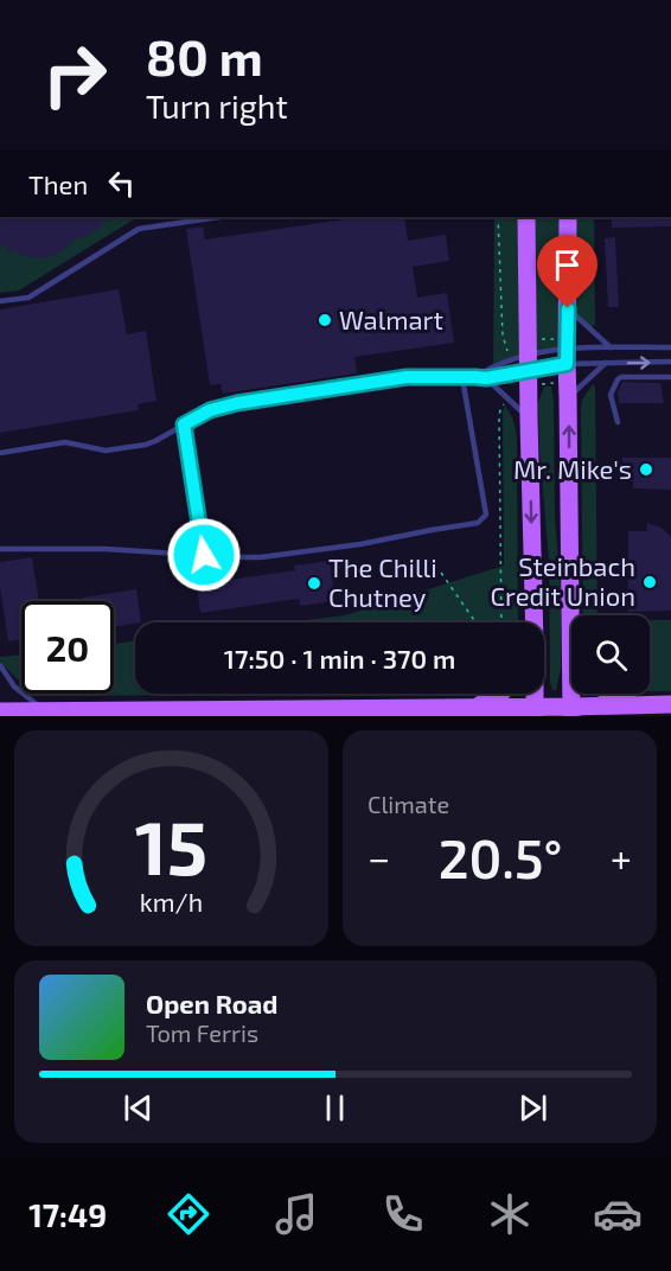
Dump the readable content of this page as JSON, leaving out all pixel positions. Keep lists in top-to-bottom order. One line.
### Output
{"places":["Walmart","Mr. Mike's","Steinbach Credit Union","The Chilli Chutney"],"page":{"turn":["80 m","Turn right"],"then":"Then","limit":"20","trip":"17:50 · 1 min · 370 m","tile":"Climate","heat":["−","20.5°","+"],"song":["Open Road","Tom Ferris"],"tabs":"17:49","gauge":["15","km/h"]}}
